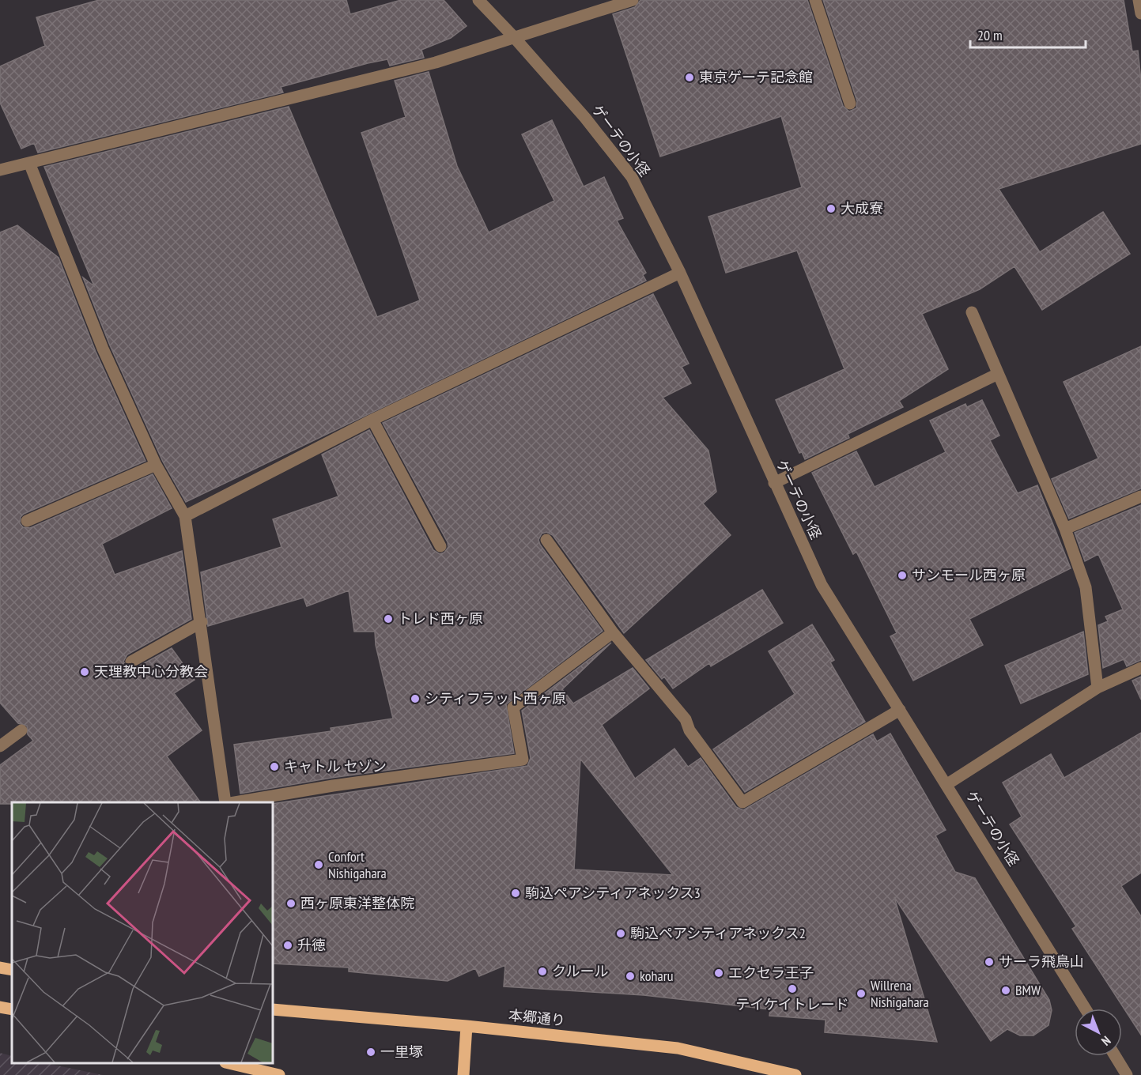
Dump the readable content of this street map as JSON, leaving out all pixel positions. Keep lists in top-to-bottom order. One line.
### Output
{"streets":{"main road":["本郷通り"],"street":["ゲーテの小径"]},"places":["東京ゲーテ記念館","大成寮","サンモール西ヶ原","トレド西ヶ原","天理教中心分教会","シティフラット西ヶ原","キャトル セゾン","Confort Nishigahara","駒込ペアシティアネックス3","西ヶ原東洋整体院","駒込ペアシティアネックス2","升徳","サーラ飛鳥山","クルール","エクセラ王子","koharu","テイケイトレード","BMW","Willrena Nishigahara","一里塚"],"scale_bar":"20 m","north":"bottom right"}
